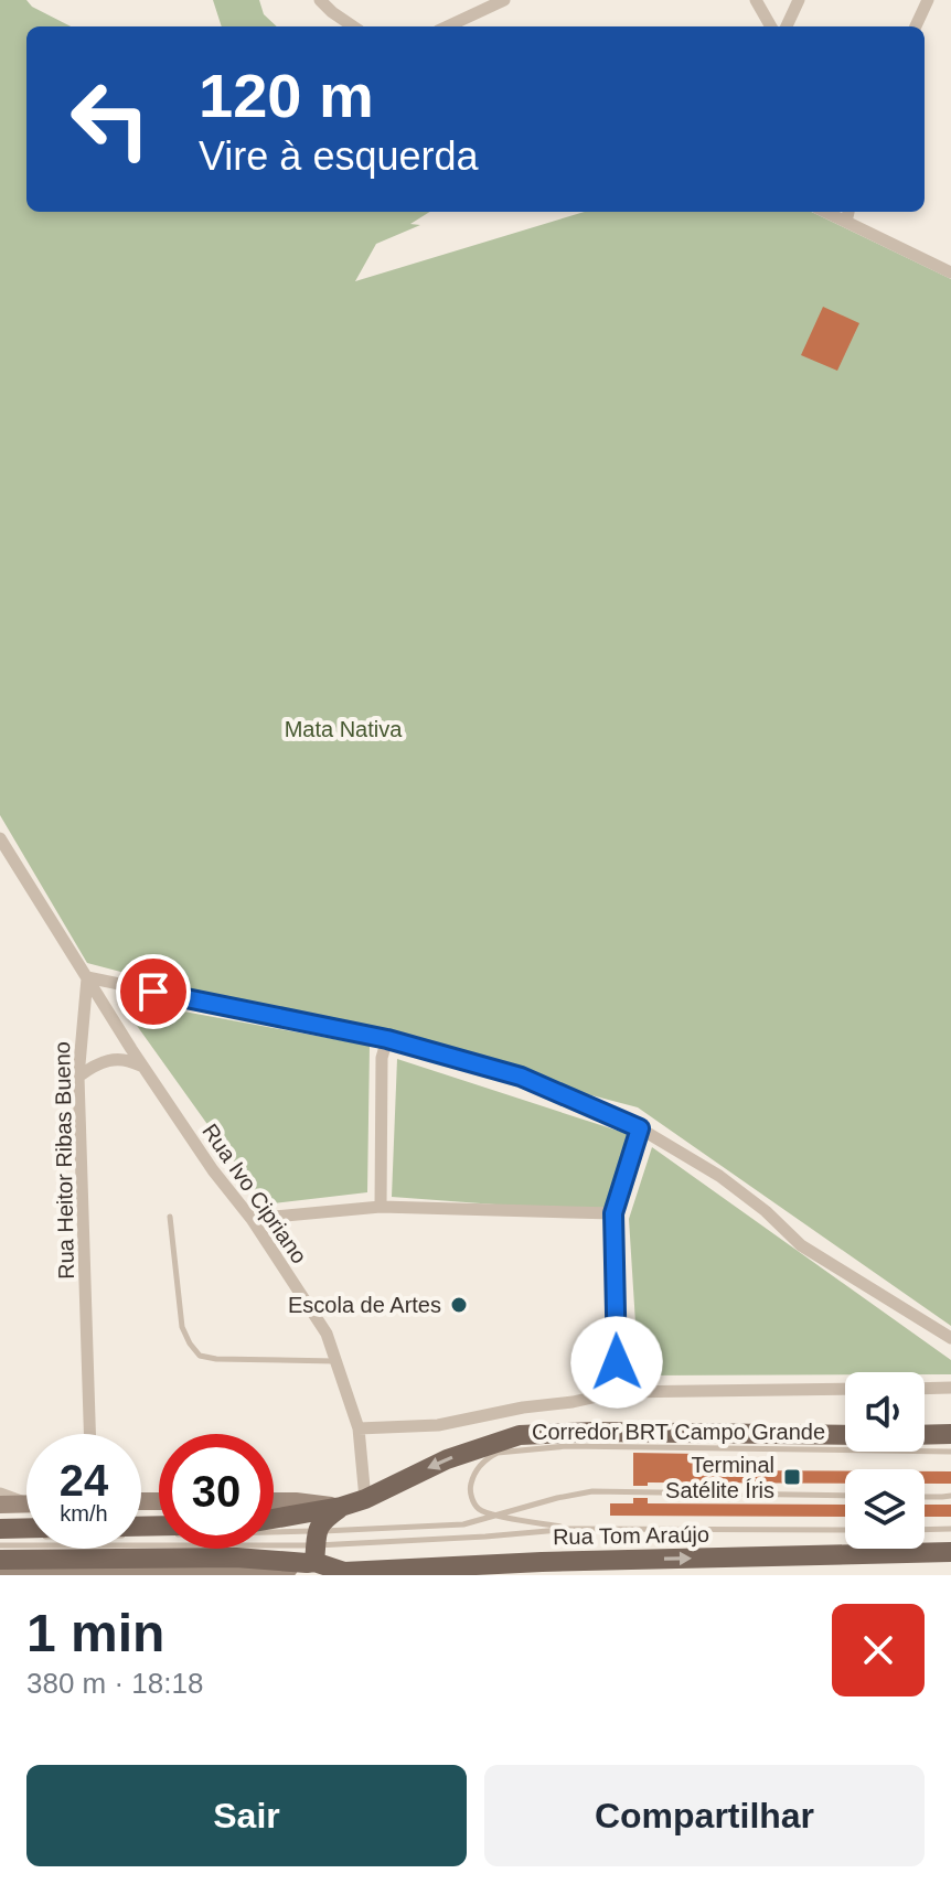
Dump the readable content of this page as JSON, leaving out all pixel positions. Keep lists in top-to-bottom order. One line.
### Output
{"streets":{"main road":["Rua Tom Araújo"],"street":["Rua Heitor Ribas Bueno","Rua Ivo Cipriano"],"lane":["Corredor BRT Campo Grande"]},"crossings":[["Rua Heitor Ribas Bueno","Rua Ivo Cipriano"]],"parks":["Mata Nativa"],"places":{"other":["Escola de Artes"],"transit":["Terminal Satélite Íris"]},"page":{"turn":["120 m","Vire à esquerda"],"speed":"24 km/h","limit":"30","heading":["1 min","380 m · 18:18"],"buttons":["Sair","Compartilhar"]}}
